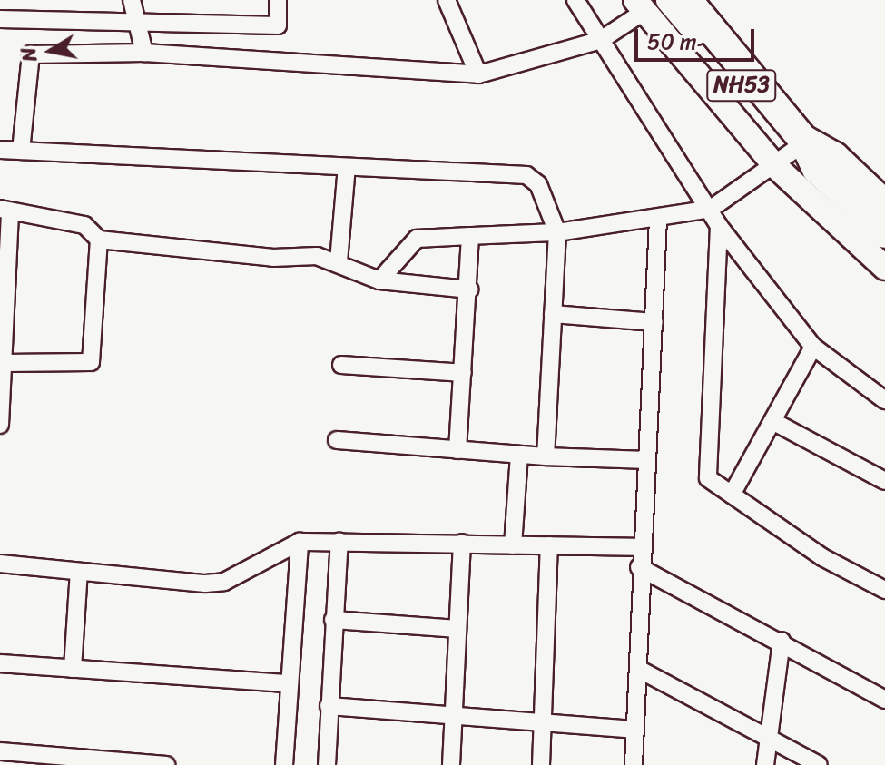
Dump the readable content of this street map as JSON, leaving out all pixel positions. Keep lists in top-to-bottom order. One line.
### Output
{"streets":{"highway":["NH53"]},"scale_bar":"50 m","north":"left"}
